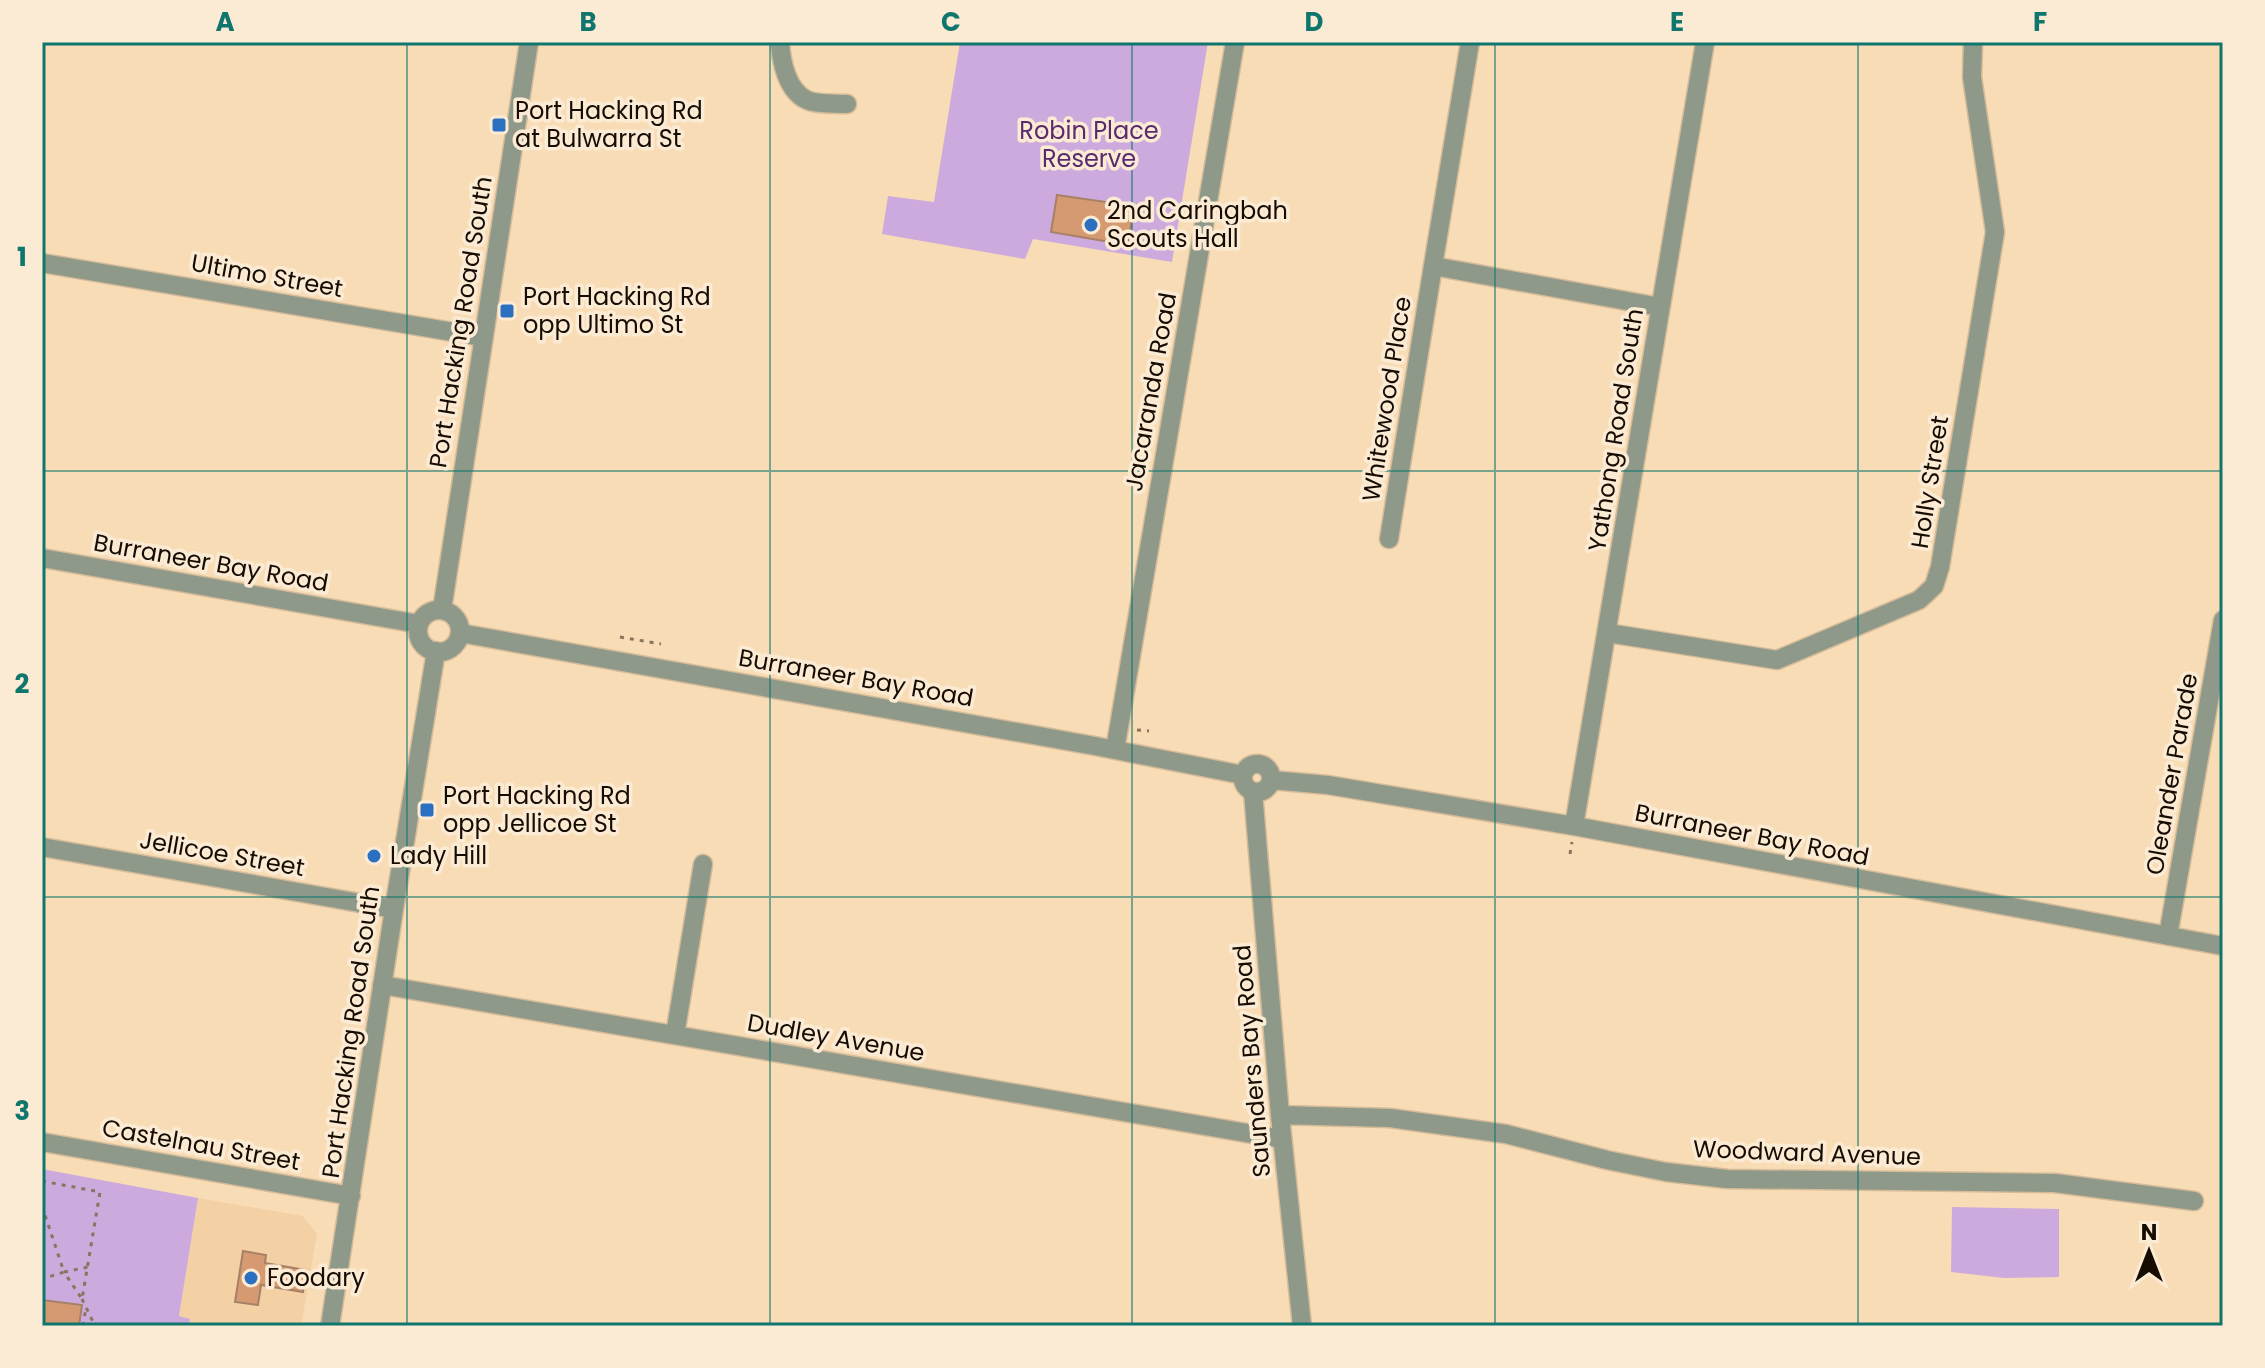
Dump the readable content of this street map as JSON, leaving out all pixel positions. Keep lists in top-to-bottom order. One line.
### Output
{"streets":{"street":["Ultimo Street","Port Hacking Road South","Jacaranda Road","Whitewood Place","Yathong Road South","Holly Street","Burraneer Bay Road","Oleander Parade","Jellicoe Street","Dudley Avenue","Saunders Bay Road","Castelnau Street","Woodward Avenue"]},"crossings":[["Ultimo Street","Port Hacking Road South"],["Port Hacking Road South","Burraneer Bay Road"],["Port Hacking Road South","Jellicoe Street"],["Port Hacking Road South","Dudley Avenue"],["Port Hacking Road South","Castelnau Street"],["Jacaranda Road","Burraneer Bay Road"],["Yathong Road South","Holly Street"],["Yathong Road South","Burraneer Bay Road"],["Burraneer Bay Road","Oleander Parade"],["Burraneer Bay Road","Saunders Bay Road"],["Dudley Avenue","Saunders Bay Road"],["Saunders Bay Road","Woodward Avenue"]],"parks":["Robin Place Reserve"],"places":{"transit":["Port Hacking Rd at Bulwarra St","Port Hacking Rd opp Ultimo St","Port Hacking Rd opp Jellicoe St"],"other":["2nd Caringbah Scouts Hall","Lady Hill","Foodary"]},"north":"top","grid":{"columns":["A","B","C","D","E","F"],"rows":["1","2","3"]}}
